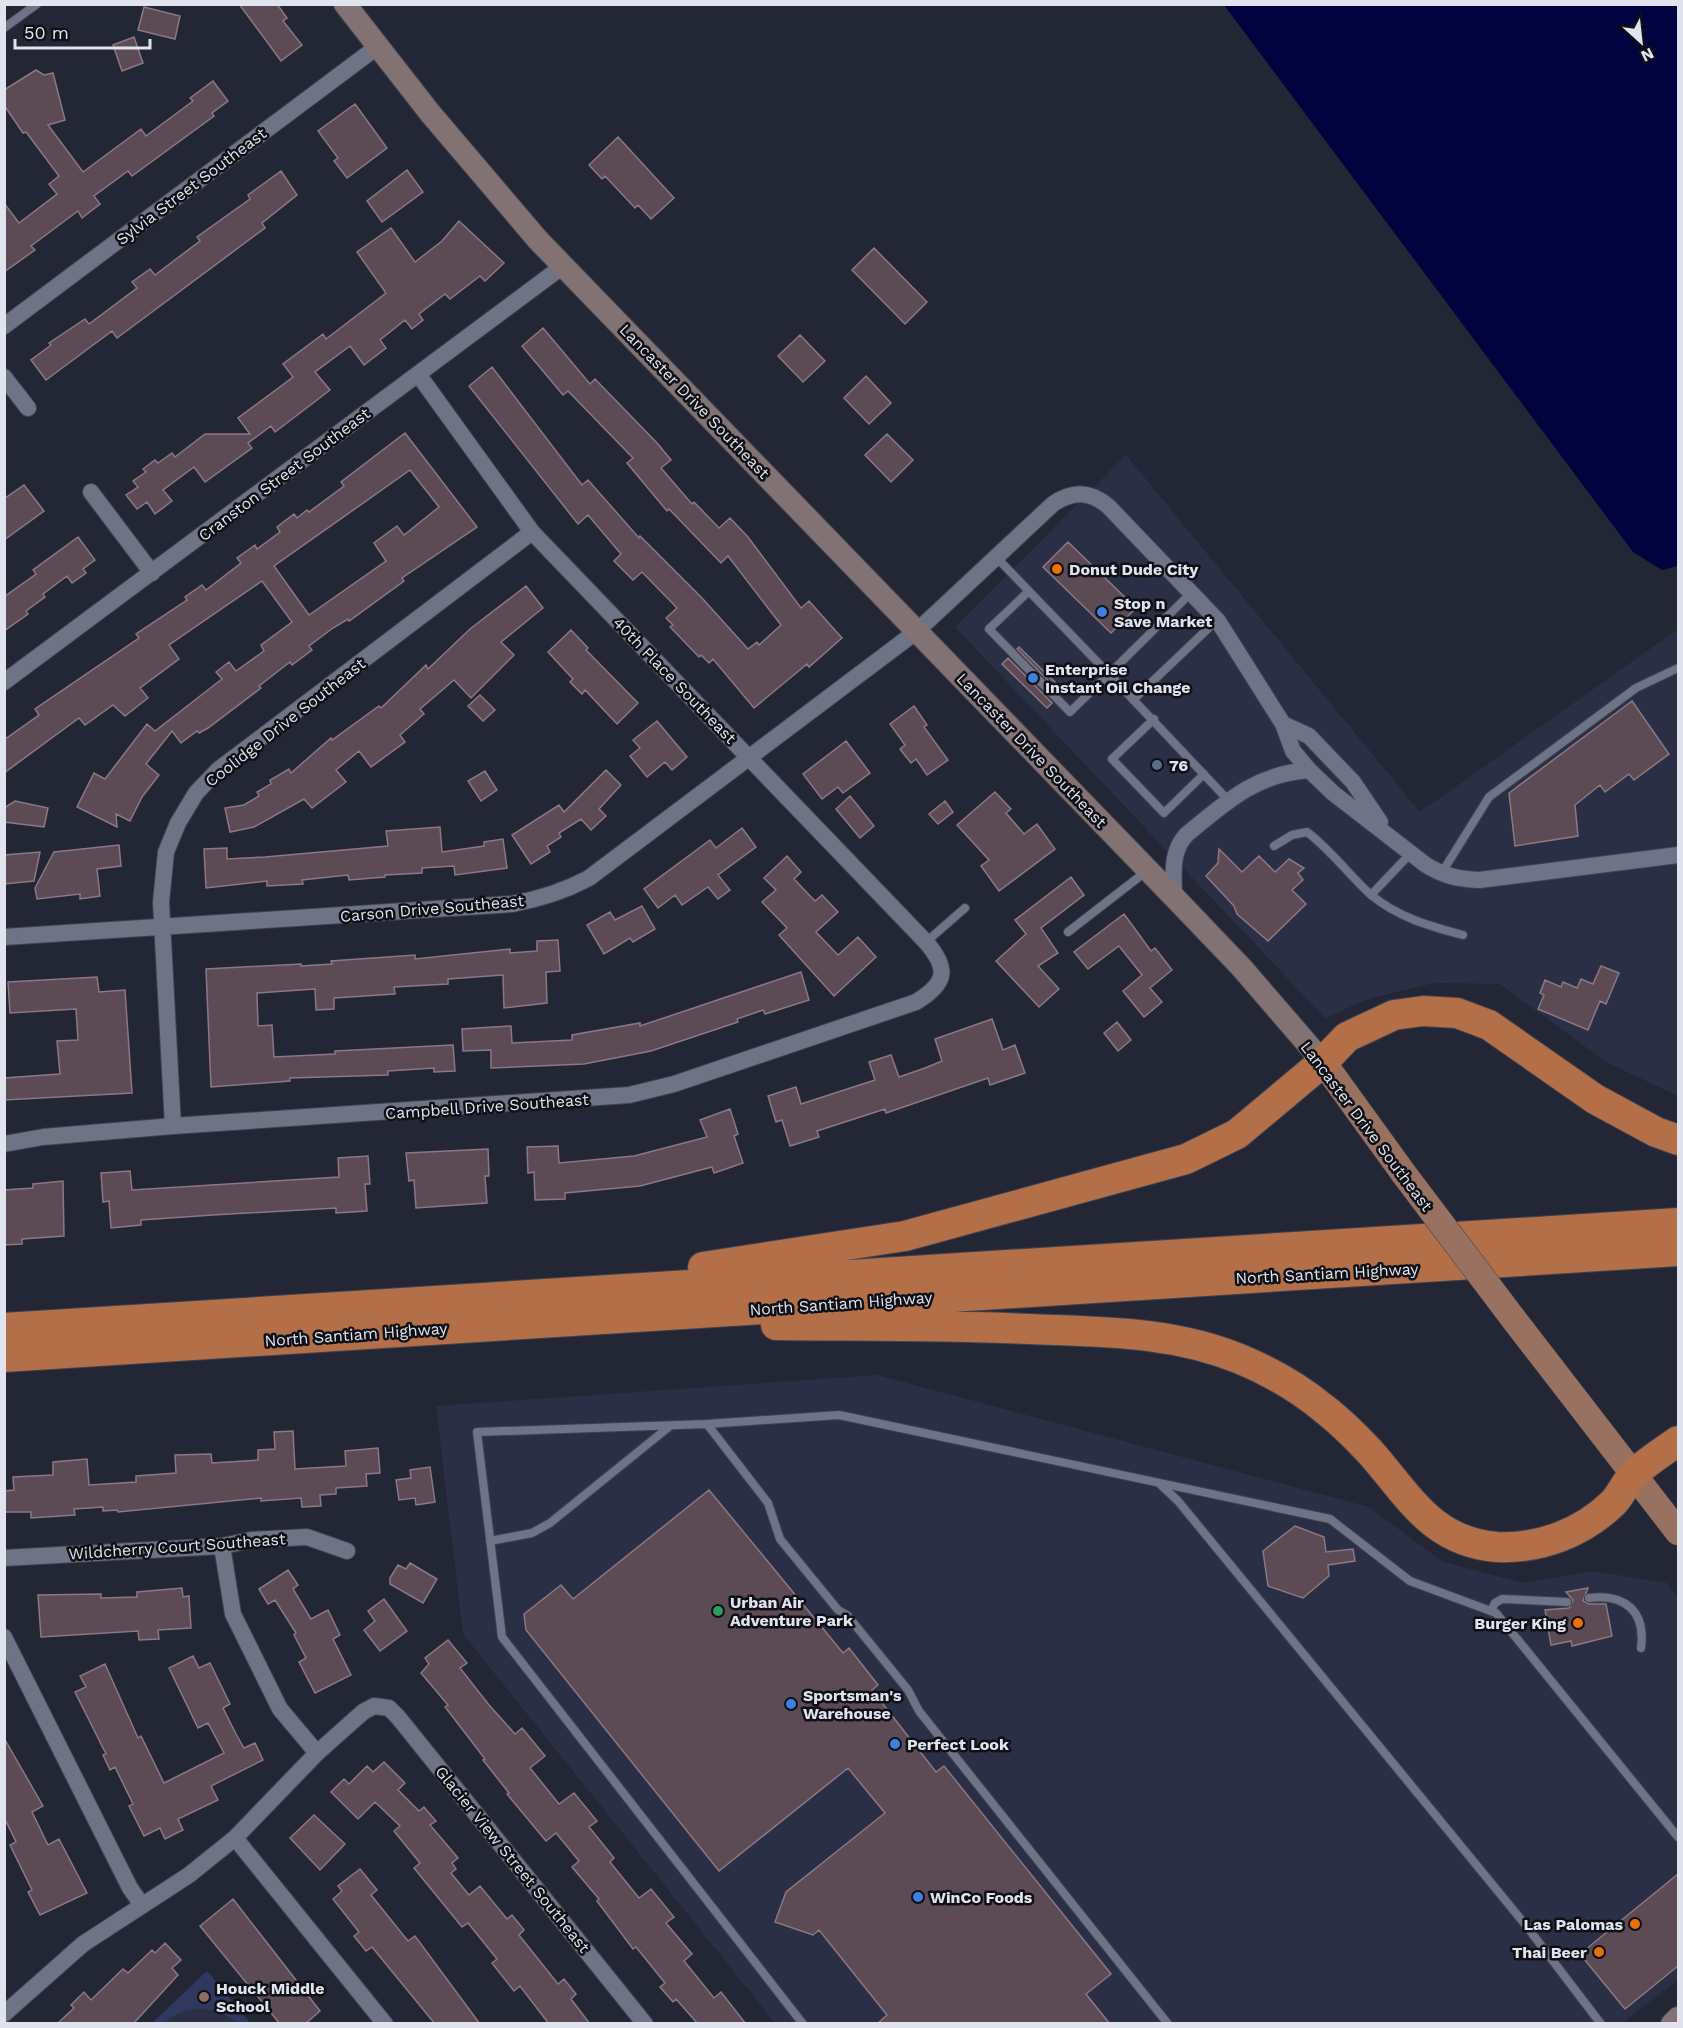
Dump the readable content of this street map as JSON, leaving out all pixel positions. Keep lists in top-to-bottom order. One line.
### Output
{"streets":{"highway":["North Santiam Highway"],"main road":["Lancaster Drive Southeast"],"street":["Sylvia Street Southeast","Cranston Street Southeast","40th Place Southeast","Coolidge Drive Southeast","Carson Drive Southeast","Campbell Drive Southeast","Wildcherry Court Southeast","Glacier View Street Southeast"]},"crossings":[["Sylvia Street Southeast","Lancaster Drive Southeast"],["Lancaster Drive Southeast","Cranston Street Southeast"],["Lancaster Drive Southeast","Carson Drive Southeast"],["Cranston Street Southeast","40th Place Southeast"],["40th Place Southeast","Coolidge Drive Southeast"],["40th Place Southeast","Carson Drive Southeast"],["40th Place Southeast","Campbell Drive Southeast"],["Coolidge Drive Southeast","Carson Drive Southeast"],["Coolidge Drive Southeast","Campbell Drive Southeast"]],"places":["Donut Dude City","Stop n Save Market","Enterprise Instant Oil Change","76","Urban Air Adventure Park","Burger King","Sportsman's Warehouse","Perfect Look","WinCo Foods","Las Palomas","Thai Beer","Houck Middle School"],"scale_bar":"50 m","north":"bottom right"}
